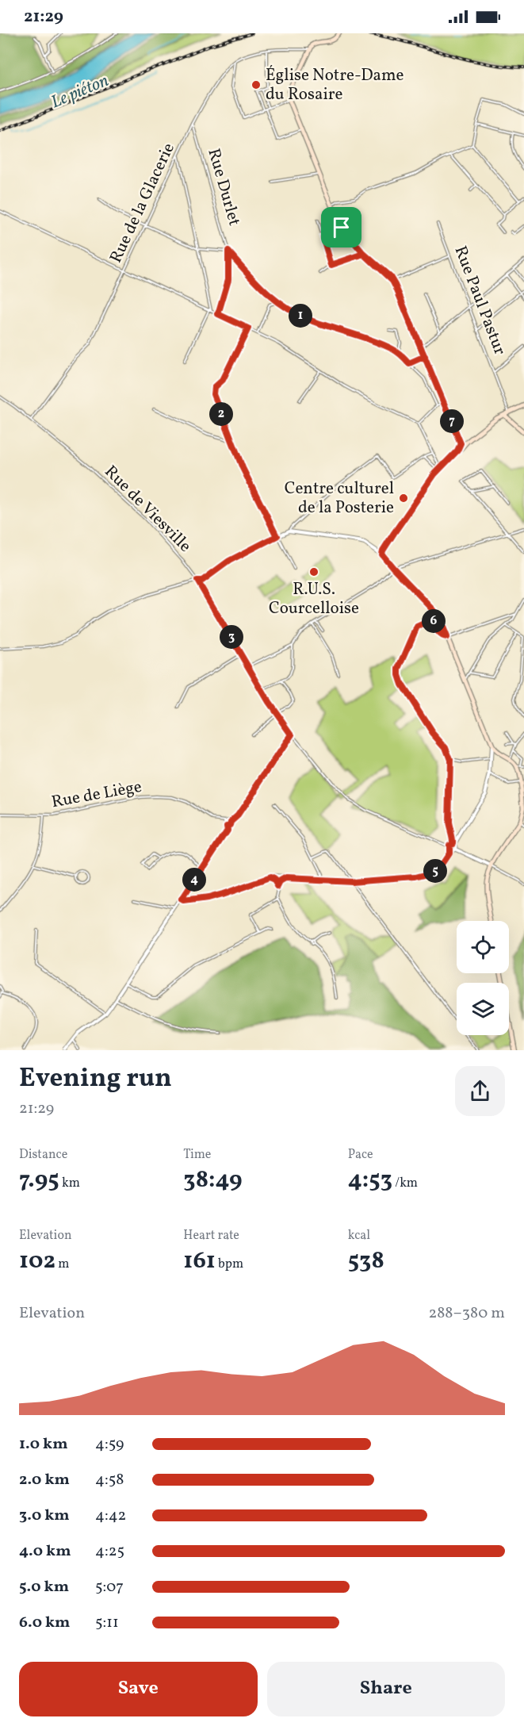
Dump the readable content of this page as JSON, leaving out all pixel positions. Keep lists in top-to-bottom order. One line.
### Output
{"streets":{"street":["Rue Durlet","Rue de la Glacerie","Rue Paul Pastur","Rue de Viesville","Rue de Liège"]},"crossings":[["Rue Durlet","Rue de la Glacerie"],["Rue de la Glacerie","Rue de Viesville"]],"water":["Le piéton"],"places":["Église Notre-Dame du Rosaire","Centre culturel de la Posterie","R.U.S. Courcelloise"],"page":{"status":"21:29","pins":["1","2","7","6","3","5","4"],"heading":["Evening run","21:29"],"stats":[["Distance","7.95 km"],["Time","38:49"],["Pace","4:53 /km"],["Elevation","102 m"],["Heart rate","161 bpm"],["kcal","538"]],"chart":["Elevation","288–380 m"],"list":[{"name":"1.0 km","note":"4:59"},{"name":"2.0 km","note":"4:58"},{"name":"3.0 km","note":"4:42"},{"name":"4.0 km","note":"4:25"},{"name":"5.0 km","note":"5:07"},{"name":"6.0 km","note":"5:11"}],"buttons":["Save","Share"]}}
